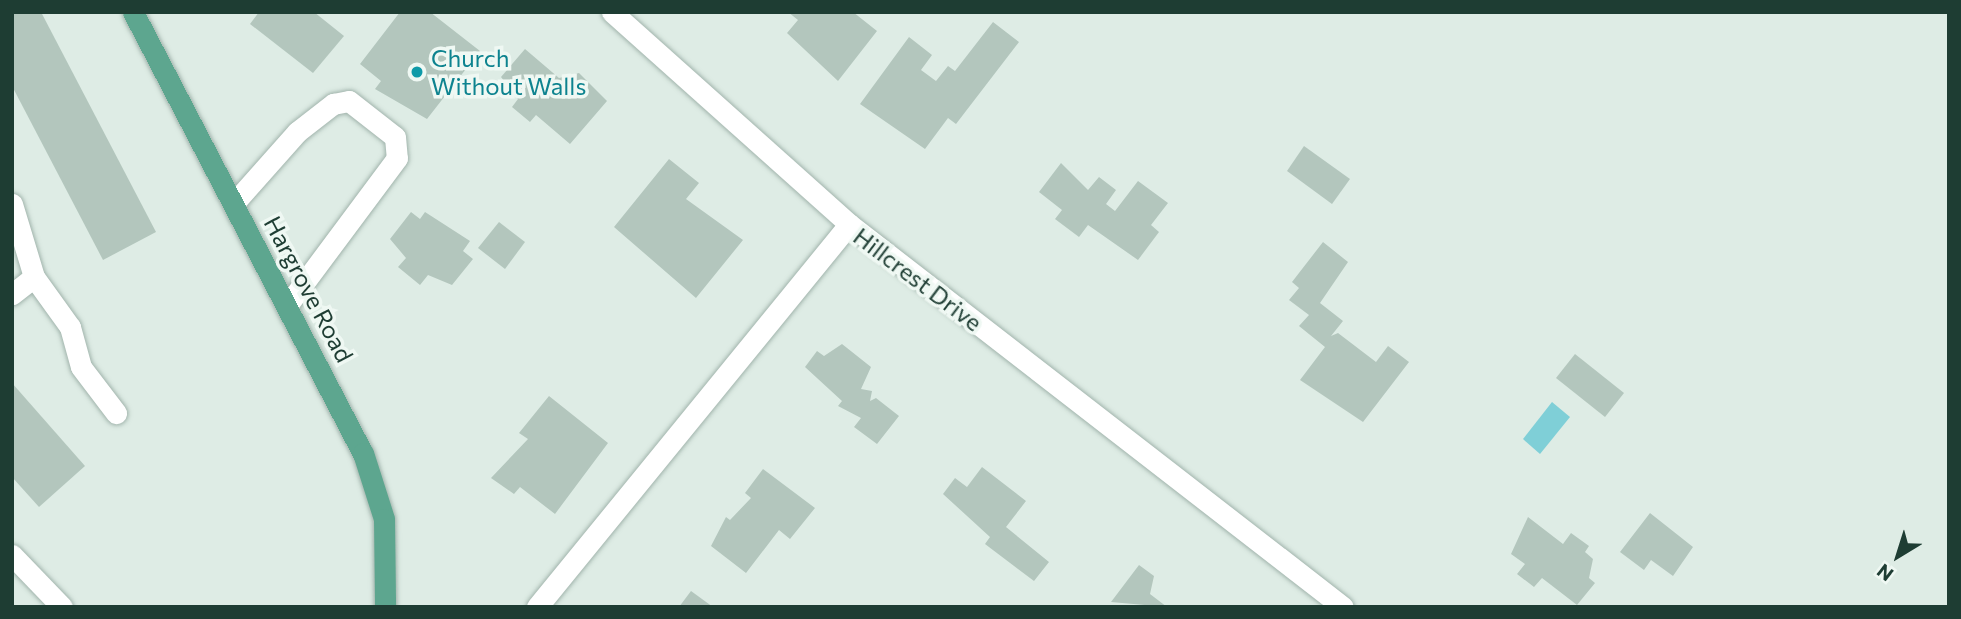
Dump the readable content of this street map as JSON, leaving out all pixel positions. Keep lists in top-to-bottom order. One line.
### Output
{"streets":{"main road":["Hargrove Road"],"street":["Hillcrest Drive"]},"places":["Church Without Walls"],"north":"bottom left"}
